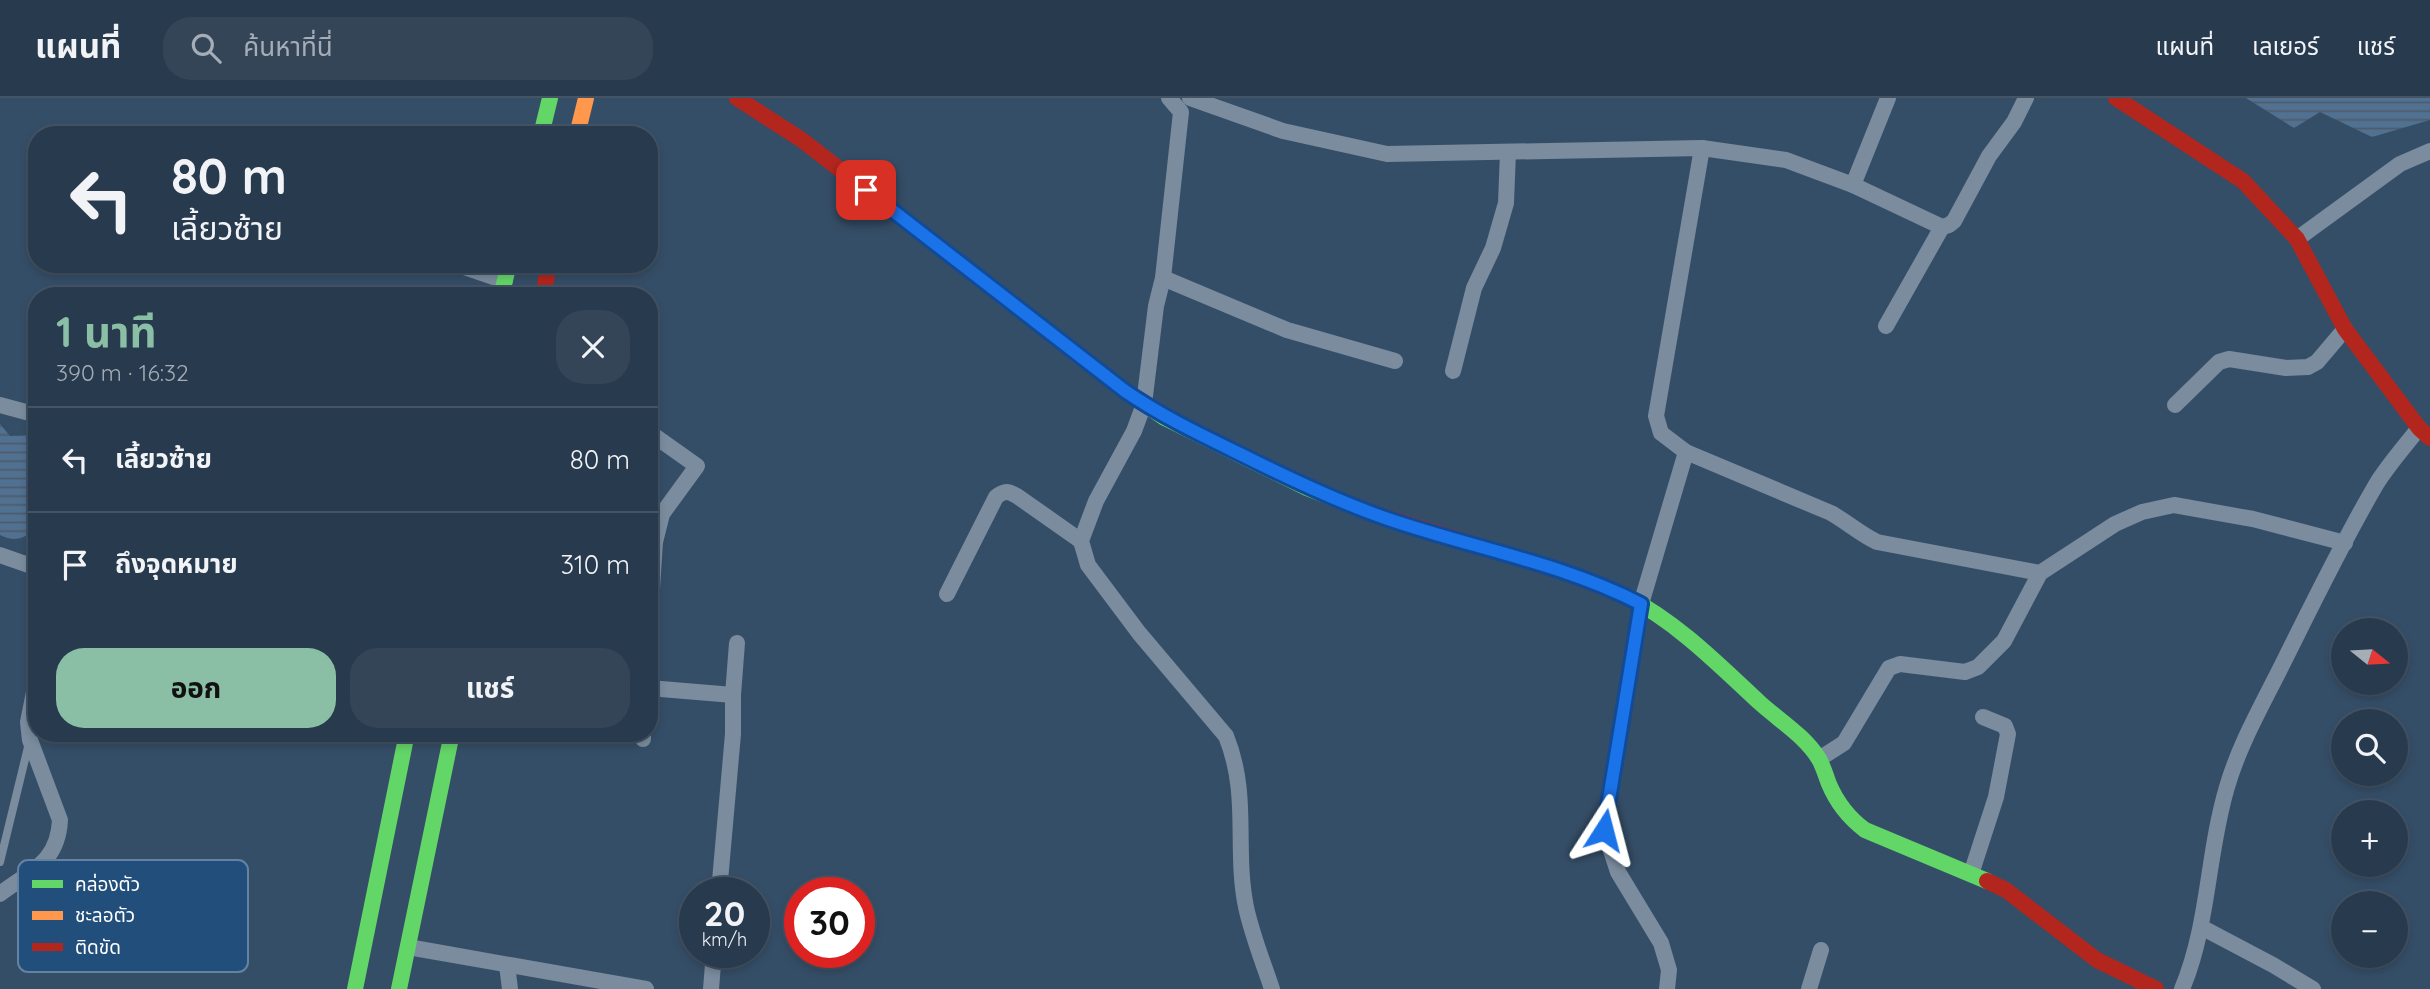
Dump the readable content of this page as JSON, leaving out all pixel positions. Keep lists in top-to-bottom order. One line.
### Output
{"legend":["คล่องตัว","ชะลอตัว","ติดขัด"],"north":"right","page":{"header":"แผนที่","search":"ค้นหาที่นี่","nav":["แผนที่","เลเยอร์","แชร์"],"turn":["80 m","เลี้ยวซ้าย"],"heading":["1 นาที","390 m · 16:32"],"list":[{"name":"เลี้ยวซ้าย","value":"80 m"},{"name":"ถึงจุดหมาย","value":"310 m"}],"map_buttons":["+","−"],"buttons":["ออก","แชร์"],"speed":"20 km/h","limit":"30"}}
